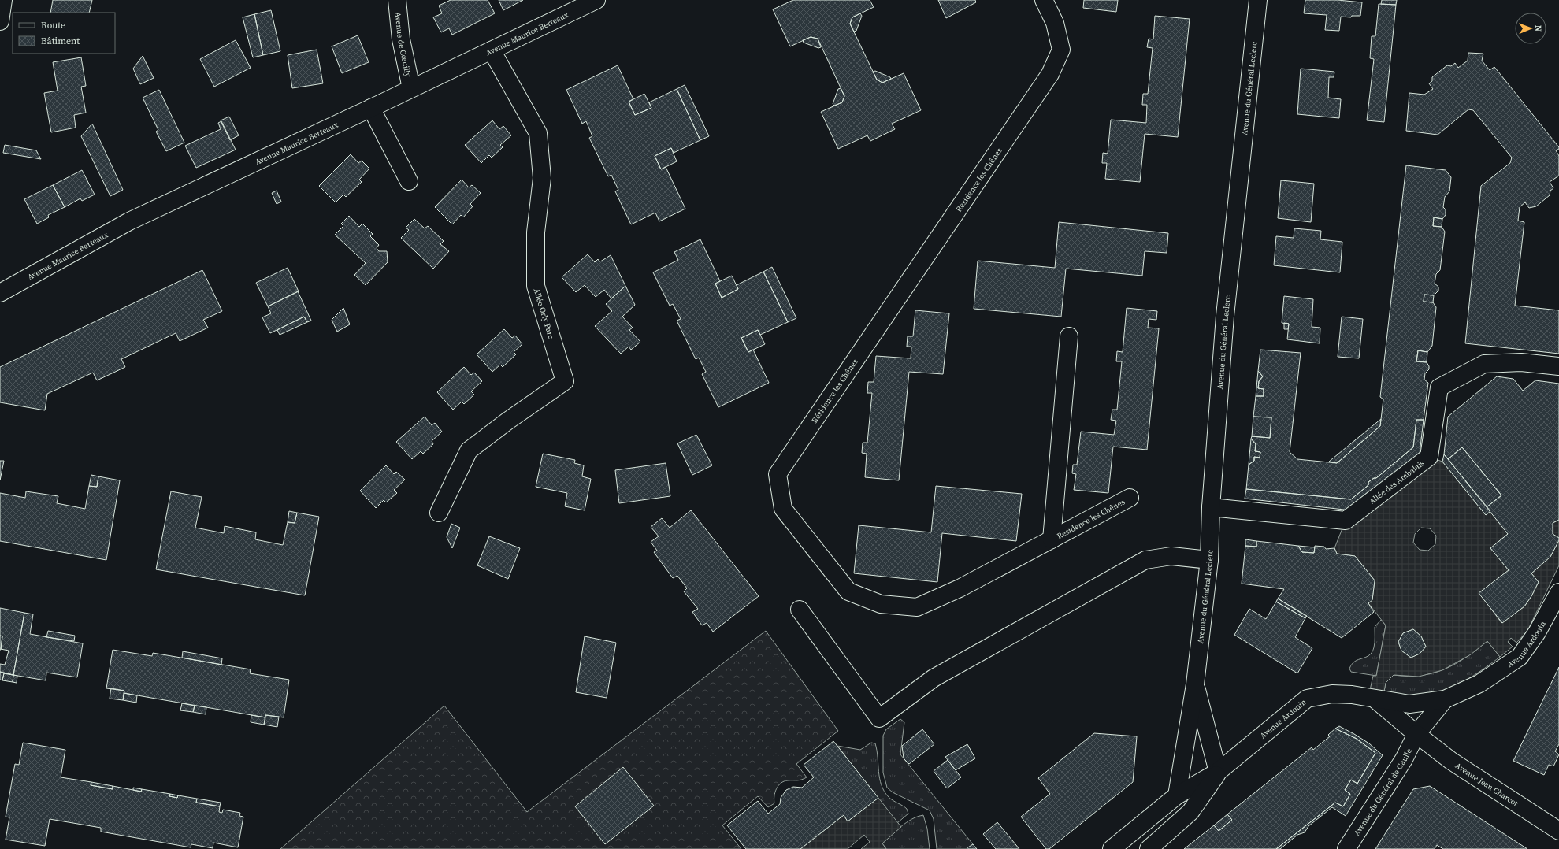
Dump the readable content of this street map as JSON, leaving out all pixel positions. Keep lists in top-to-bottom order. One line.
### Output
{"streets":{"street":["Avenue Maurice Berteaux","Avenue de Cœuilly","Avenue du Général Leclerc","Résidence les Chênes","Allée Orly Parc","Allée des Ambalais","Avenue Ardouin","Avenue Jean Charcot","Avenue du Général de Gaulle"]},"crossings":[["Avenue Maurice Berteaux","Avenue de Cœuilly"],["Avenue Maurice Berteaux","Allée Orly Parc"],["Avenue du Général Leclerc","Allée des Ambalais"],["Avenue du Général Leclerc","Avenue Ardouin"],["Avenue Ardouin","Avenue Jean Charcot"],["Avenue Ardouin","Avenue du Général de Gaulle"],["Avenue Jean Charcot","Avenue du Général de Gaulle"]],"legend":["Route","Bâtiment"],"north":"right"}
